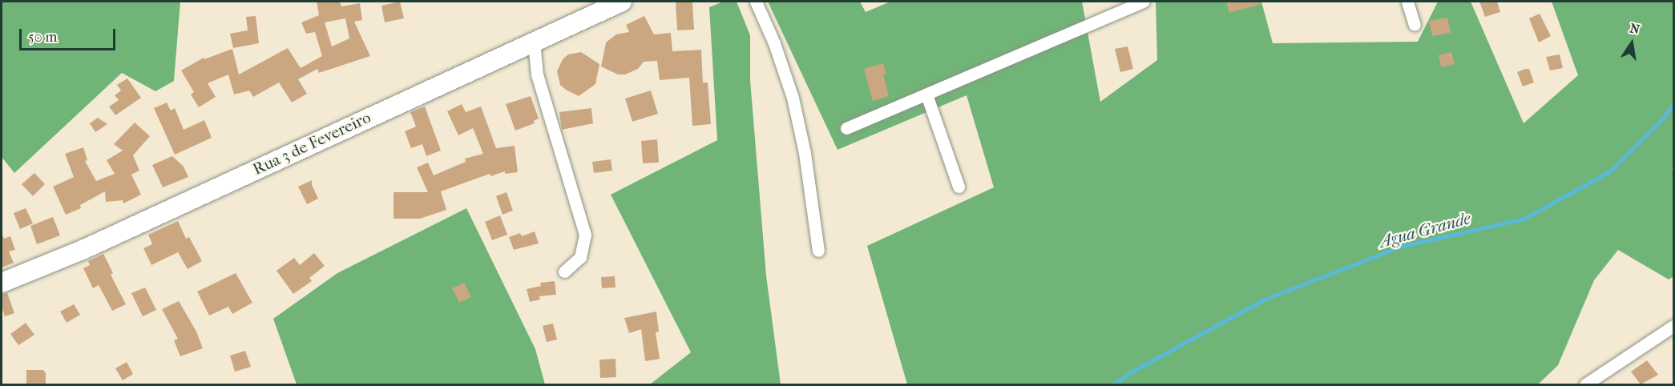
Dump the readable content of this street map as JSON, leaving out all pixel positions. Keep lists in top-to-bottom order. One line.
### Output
{"streets":{"main road":["Rua 3 de Fevereiro"]},"water":["Agua Grande"],"scale_bar":"50 m","north":"top"}
